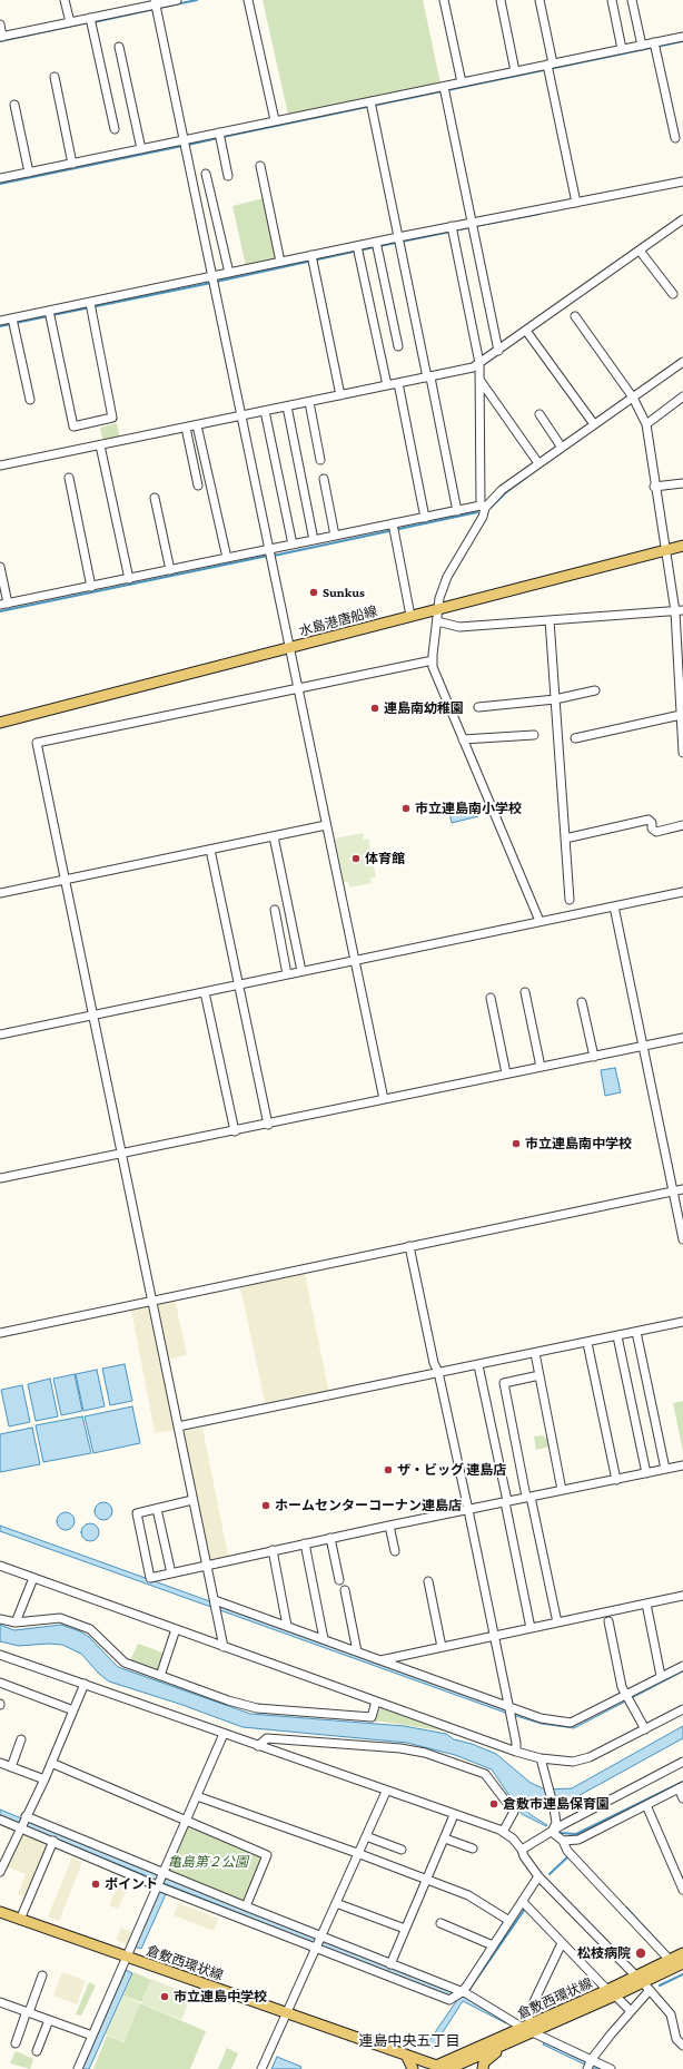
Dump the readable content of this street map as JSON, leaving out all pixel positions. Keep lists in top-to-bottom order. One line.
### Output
{"streets":{"main road":["水島港唐船線","倉敷西環状線"]},"districts":["連島中央五丁目"],"parks":["亀島第２公園"],"places":["Sunkus","連島南幼稚園","市立連島南小学校","体育館","市立連島南中学校","ザ・ビッグ 連島店","ホームセンターコーナン連島店","倉敷市連島保育園","ポイント","松枝病院","市立連島中学校"]}
